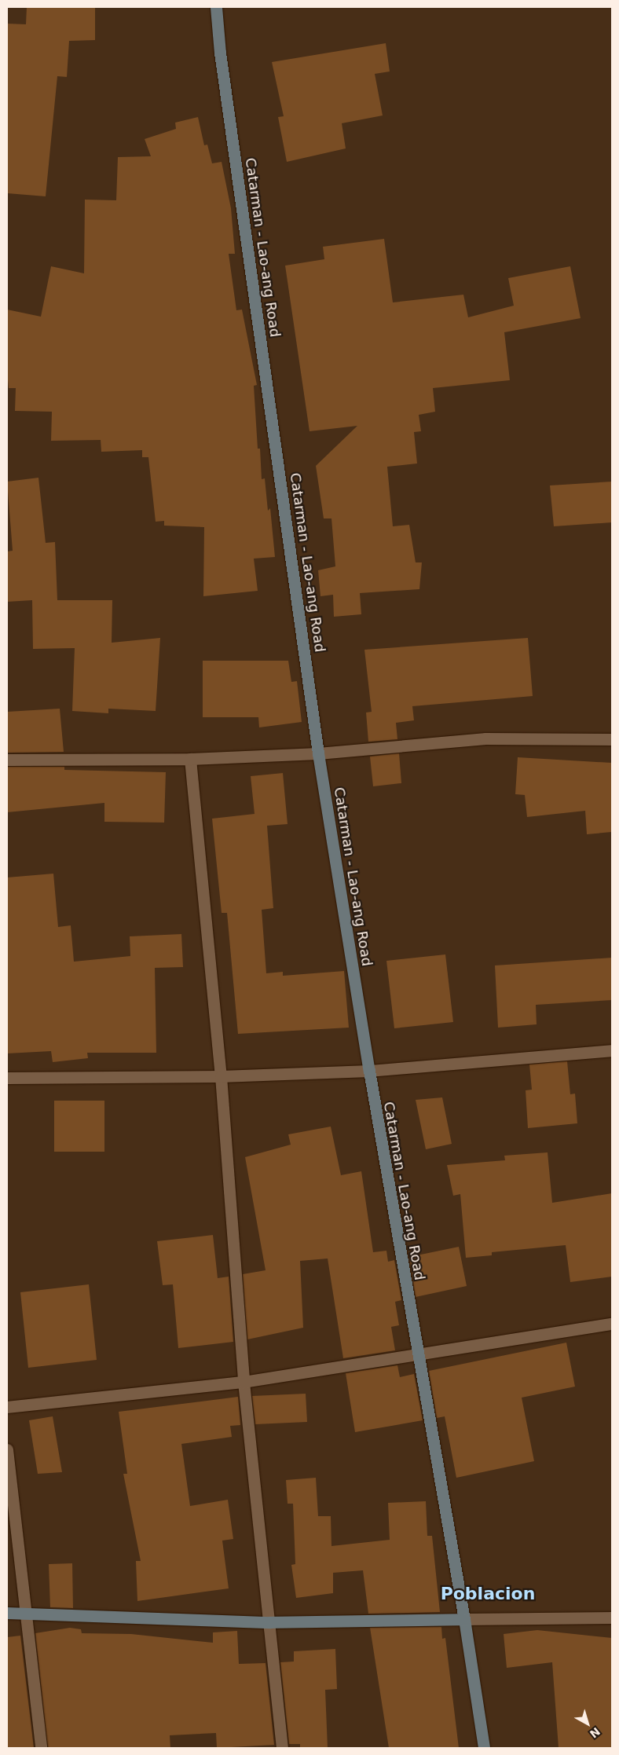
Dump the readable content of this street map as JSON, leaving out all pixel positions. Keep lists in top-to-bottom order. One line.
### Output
{"streets":{"main road":["Catarman - Lao-ang Road"]},"districts":["Poblacion"],"north":"bottom right"}
